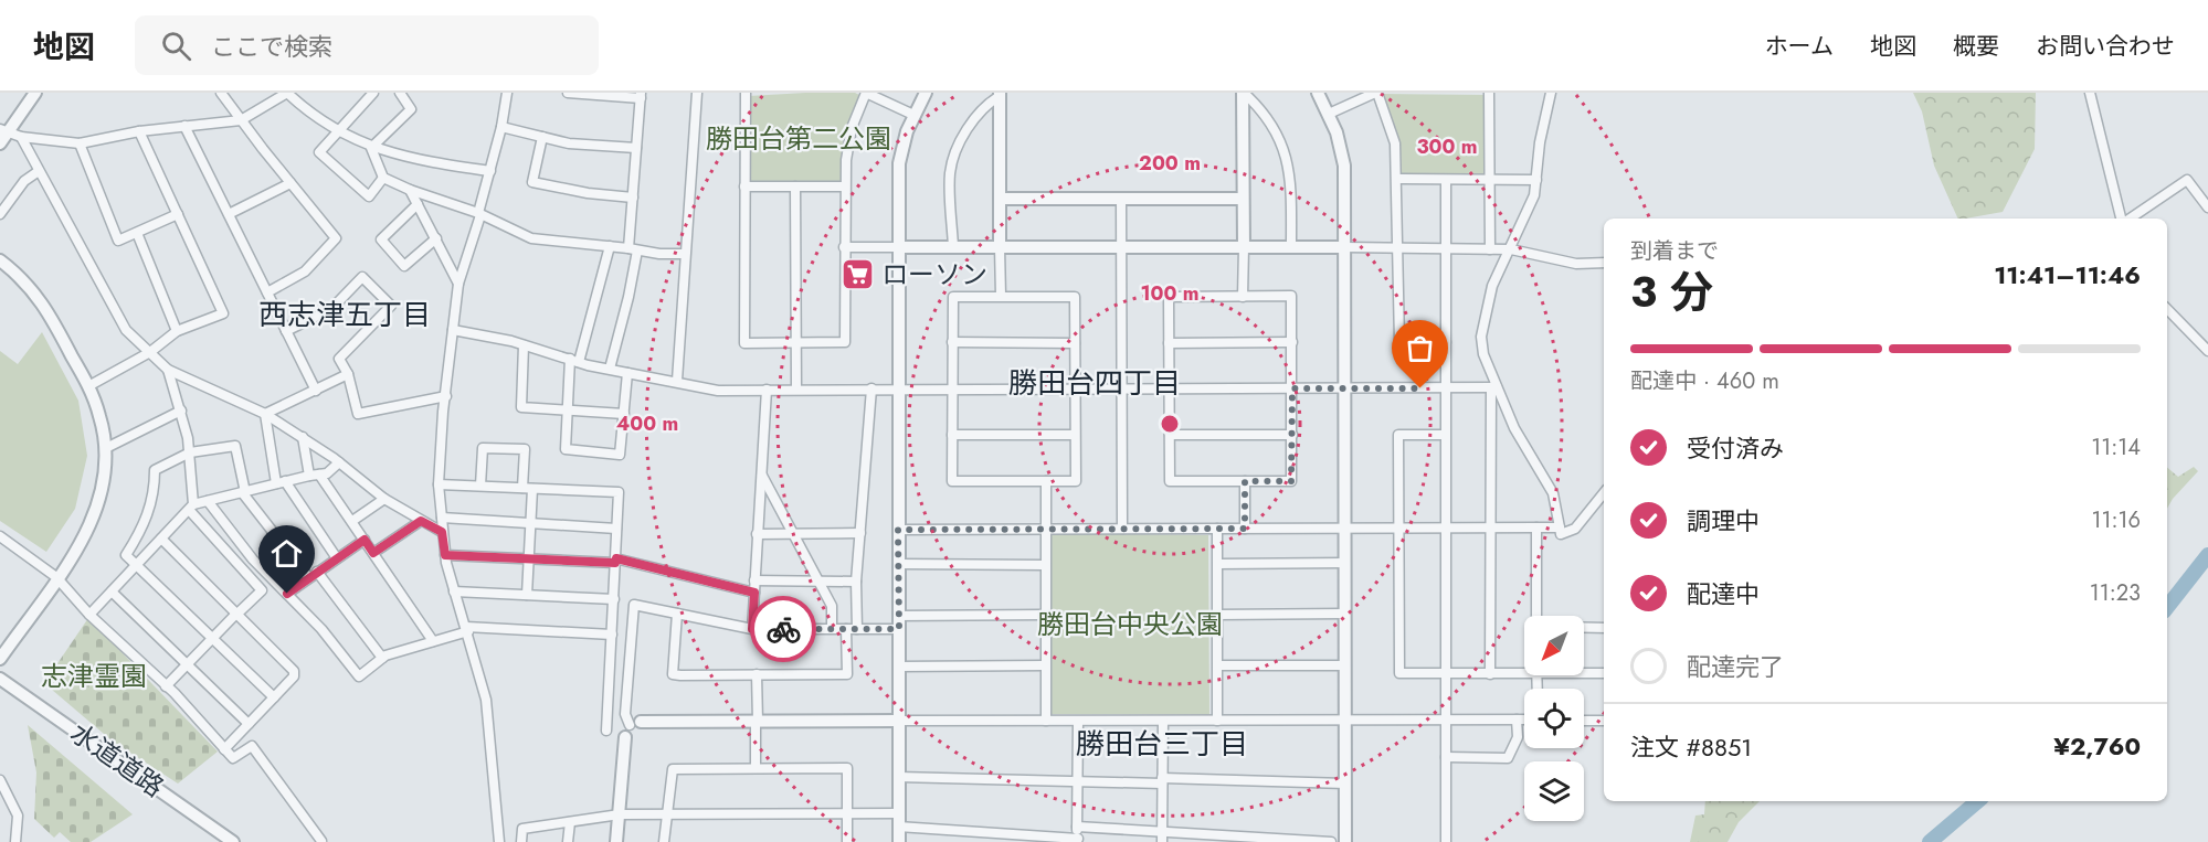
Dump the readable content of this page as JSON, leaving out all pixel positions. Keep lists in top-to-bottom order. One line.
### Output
{"streets":{"street":["水道道路"]},"districts":["西志津五丁目","勝田台四丁目","勝田台三丁目"],"parks":["勝田台第二公園","勝田台中央公園","志津霊園"],"places":{"supermarket":["ローソン"]},"north":"bottom left","page":{"header":"地図","search":"ここで検索","nav":["ホーム","地図","概要","お問い合わせ"],"heading":["3 分","到着まで","11:41–11:46"],"panel":["注文 #8851","¥2,760"],"bar":"配達中 · 460 m","list":[["受付済み","11:14"],["調理中","11:16"],["配達中","11:23"],"配達完了"]},"rings":["300 m","200 m","100 m","400 m"]}
